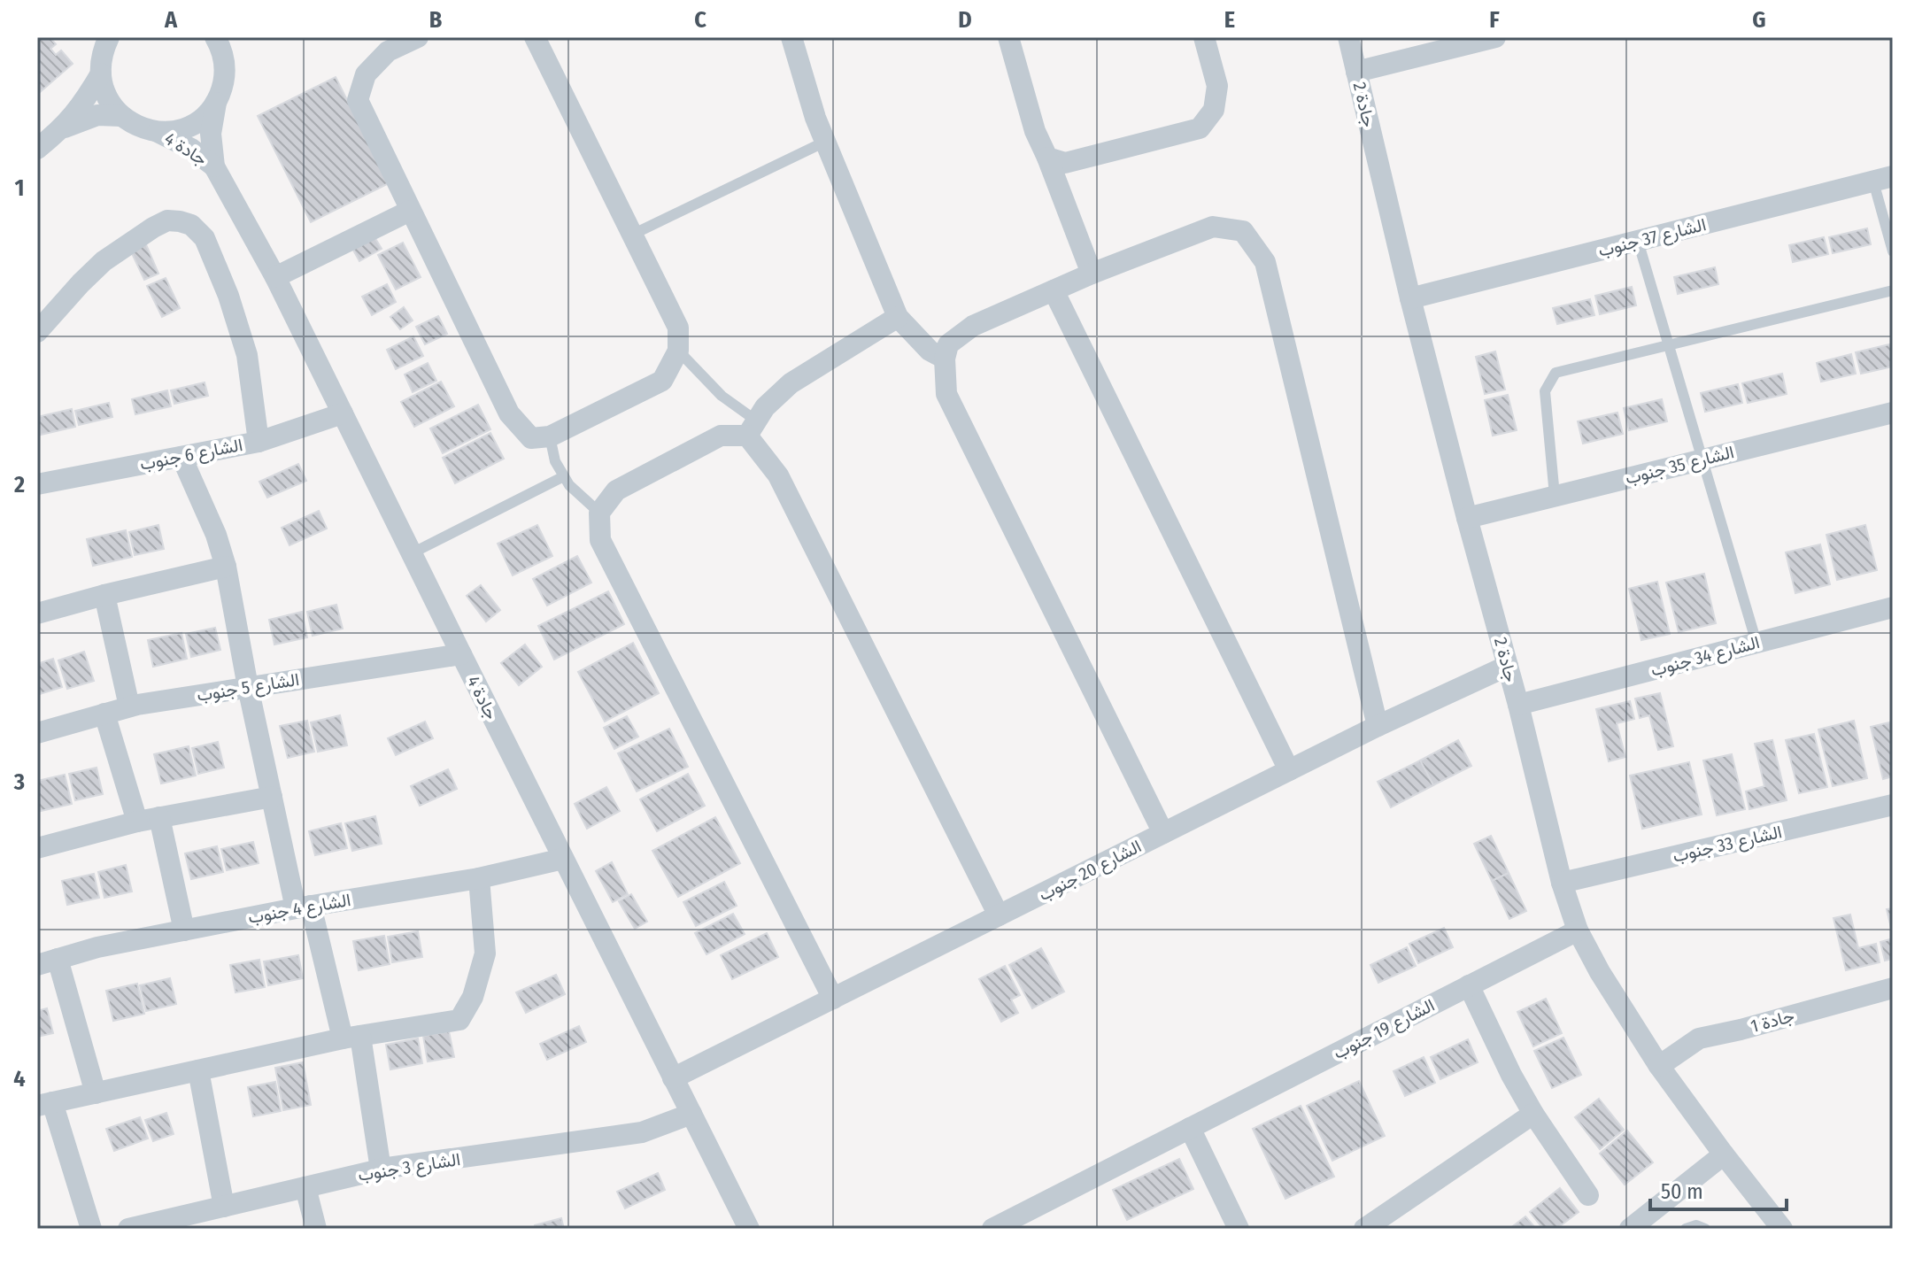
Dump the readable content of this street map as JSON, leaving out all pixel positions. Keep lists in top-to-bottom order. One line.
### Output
{"streets":{"street":["جادة 2","جادة 4","الشارع 37 جنوب","الشارع 6 جنوب","الشارع 35 جنوب","الشارع 34 جنوب","الشارع 5 جنوب","الشارع 33 جنوب","الشارع 20 جنوب","الشارع 4 جنوب","جادة 1","الشارع 19 جنوب","الشارع 3 جنوب"]},"crossings":[["جادة 2","الشارع 37 جنوب"],["جادة 2","الشارع 35 جنوب"],["جادة 2","الشارع 34 جنوب"],["جادة 2","الشارع 33 جنوب"],["جادة 2","الشارع 20 جنوب"],["جادة 2","جادة 1"],["جادة 2","الشارع 19 جنوب"],["جادة 4","الشارع 6 جنوب"],["جادة 4","الشارع 5 جنوب"],["جادة 4","الشارع 20 جنوب"],["جادة 4","الشارع 4 جنوب"],["جادة 4","الشارع 3 جنوب"]],"scale_bar":"50 m","grid":{"columns":["A","B","C","D","E","F","G"],"rows":["1","2","3","4"]}}
